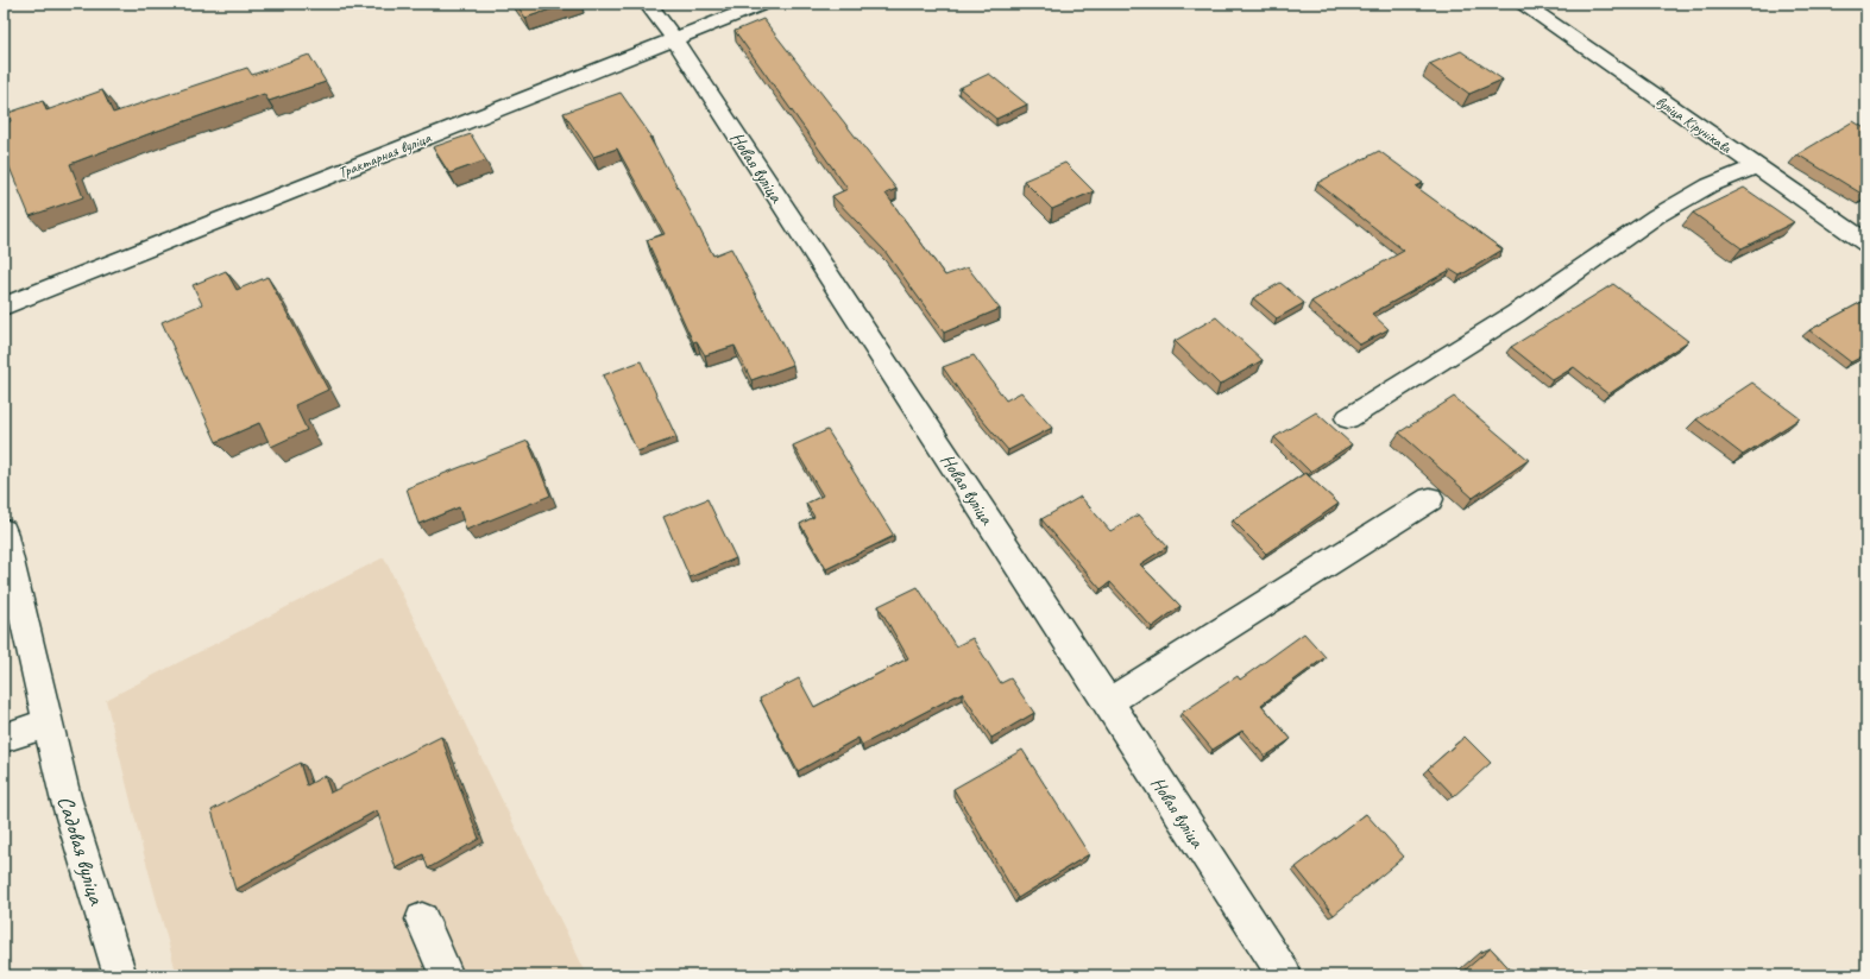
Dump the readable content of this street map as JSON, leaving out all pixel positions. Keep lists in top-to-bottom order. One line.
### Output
{"streets":{"street":["вуліца Кірунікава","Трактарная вуліца","Новая вуліца","Садовая вуліца"]},"crossings":[["Трактарная вуліца","Новая вуліца"]]}
